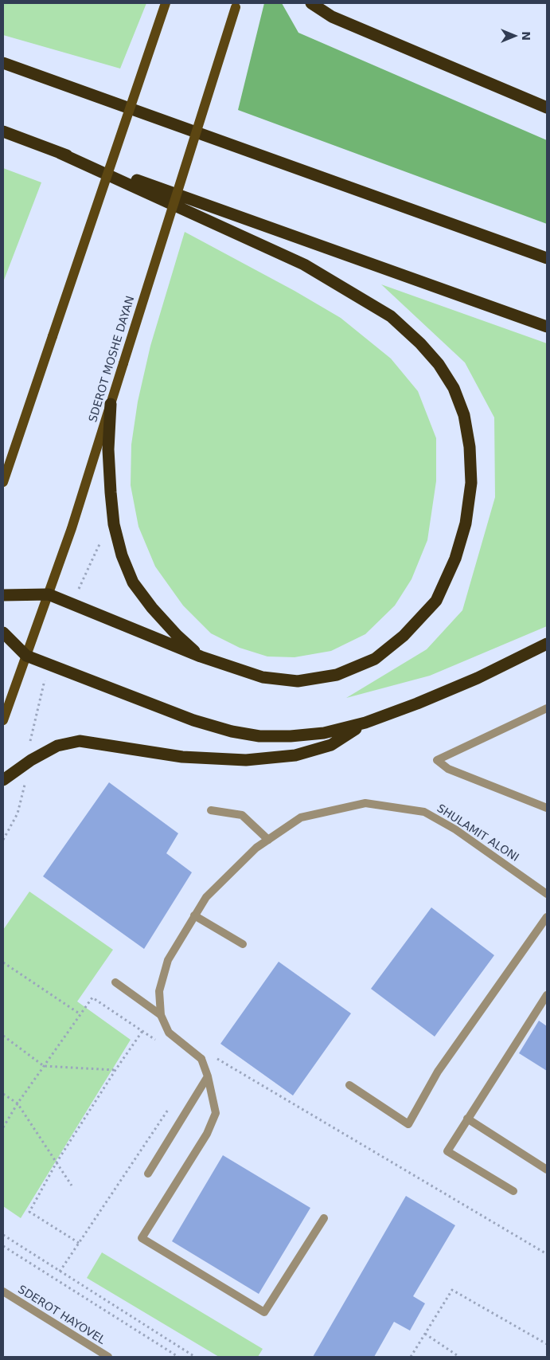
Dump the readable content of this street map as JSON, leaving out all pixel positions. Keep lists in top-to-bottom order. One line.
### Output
{"streets":{"main road":["SDEROT MOSHE DAYAN"],"street":["SHULAMIT ALONI","SDEROT HAYOVEL"]},"north":"right"}
